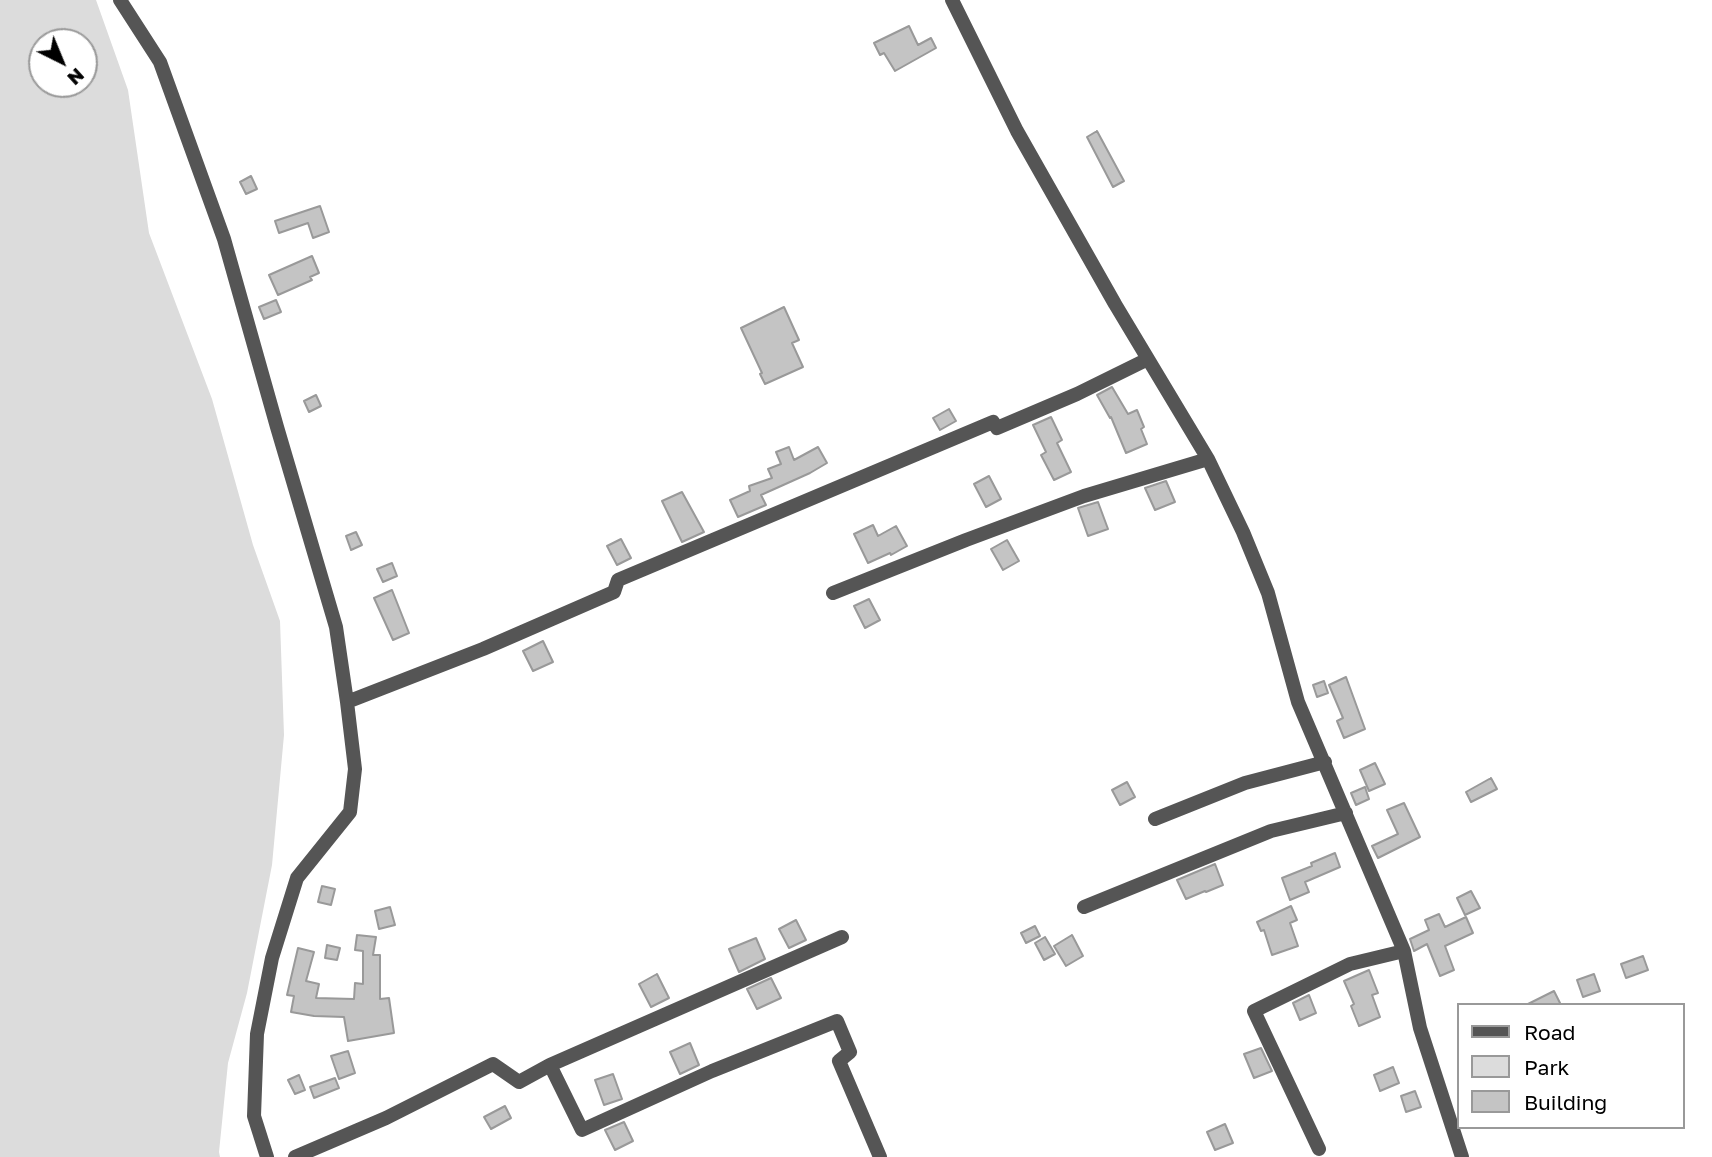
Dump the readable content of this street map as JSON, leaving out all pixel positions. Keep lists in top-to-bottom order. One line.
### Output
{"legend":["Road","Park","Building"],"north":"bottom right"}
